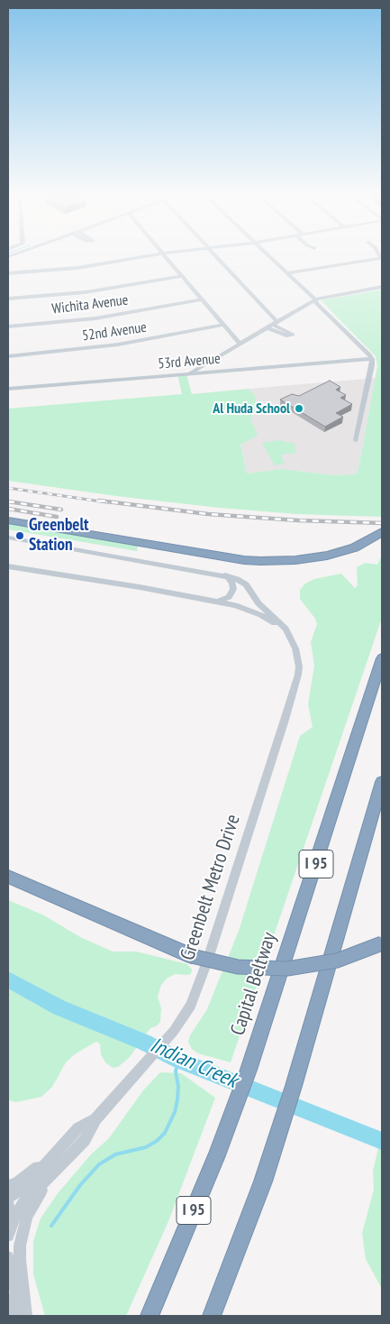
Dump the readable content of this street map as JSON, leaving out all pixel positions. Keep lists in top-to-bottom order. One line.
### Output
{"streets":{"highway":["I 95","Capital Beltway"],"street":["Wichita Avenue","52nd Avenue","53rd Avenue","Greenbelt Metro Drive"]},"water":["Indian Creek"],"places":["Al Huda School","Greenbelt Station"]}
